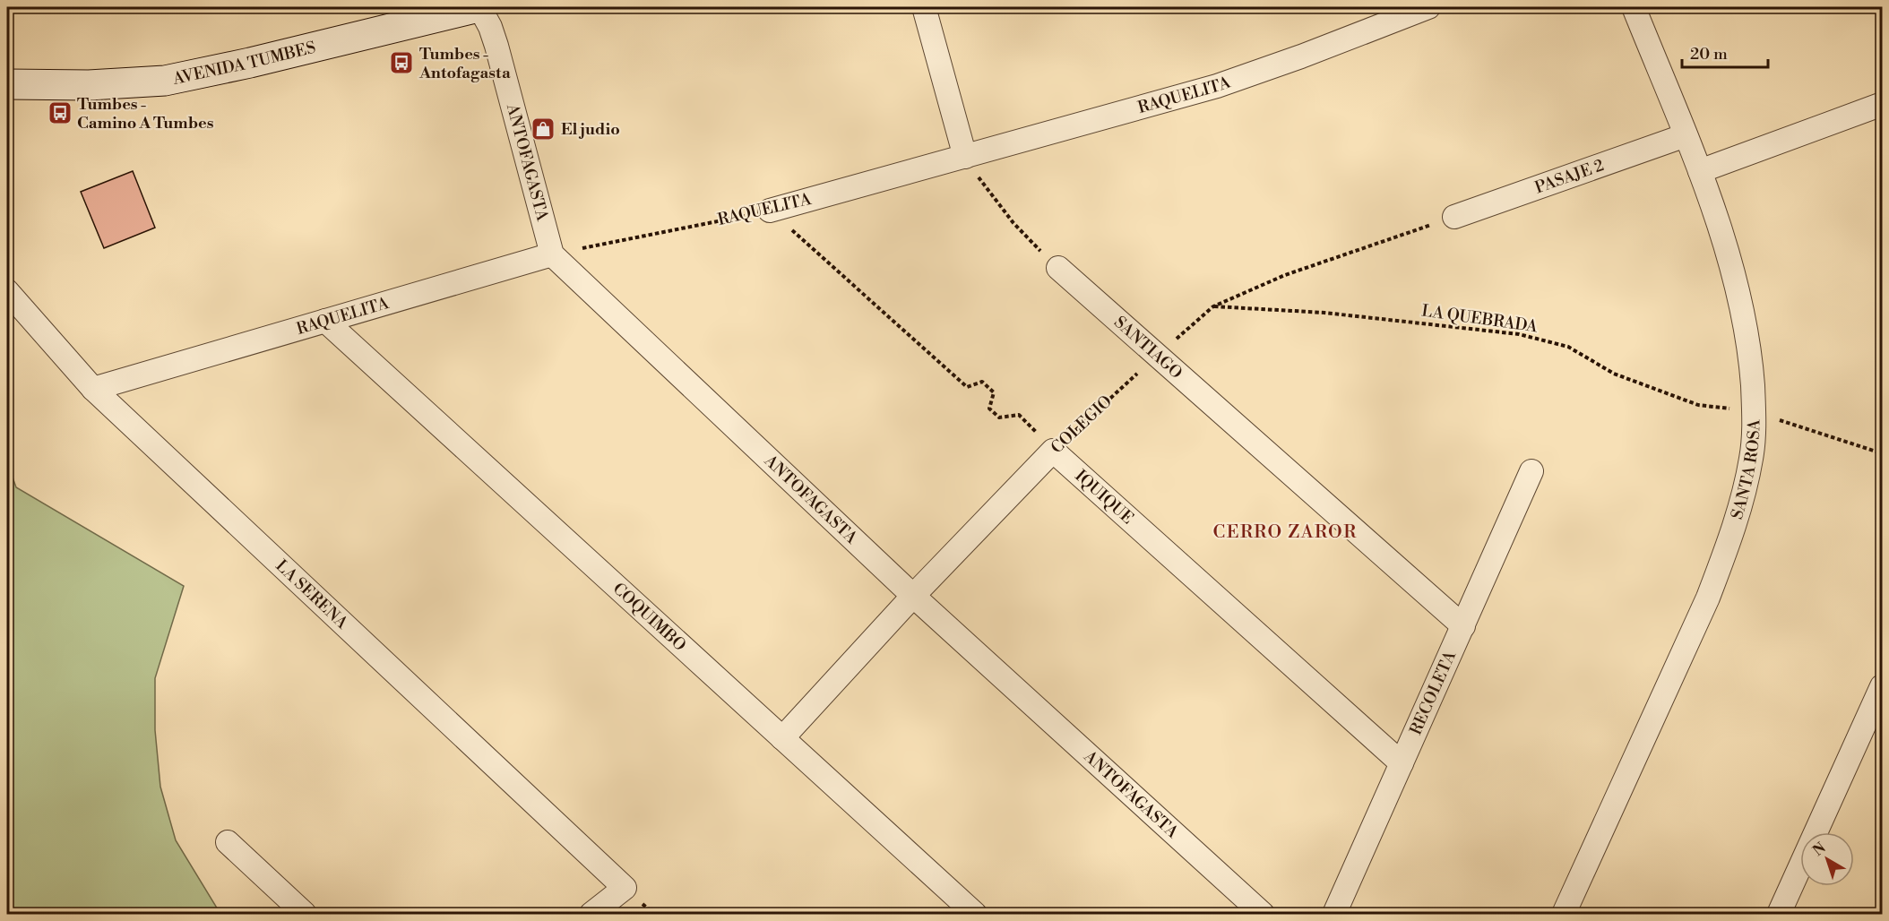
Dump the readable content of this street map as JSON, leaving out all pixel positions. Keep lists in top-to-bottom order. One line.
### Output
{"streets":{"main road":["AVENIDA TUMBES"],"street":["RAQUELITA","ANTOFAGASTA","PASAJE 2","SANTIAGO","COLEGIO","SANTA ROSA","IQUIQUE","LA SERENA","COQUIMBO","RECOLETA"],"path":["LA QUEBRADA"]},"crossings":[["AVENIDA TUMBES","ANTOFAGASTA"],["RAQUELITA","ANTOFAGASTA"],["RAQUELITA","LA SERENA"],["RAQUELITA","COQUIMBO"],["ANTOFAGASTA","COLEGIO"],["PASAJE 2","COLEGIO"],["PASAJE 2","SANTA ROSA"],["LA QUEBRADA","COLEGIO"],["LA QUEBRADA","SANTA ROSA"],["SANTIAGO","COLEGIO"],["SANTIAGO","RECOLETA"],["COLEGIO","IQUIQUE"],["COLEGIO","COQUIMBO"],["IQUIQUE","RECOLETA"]],"districts":["CERRO ZAROR"],"places":{"bus stop":["Tumbes - Antofagasta","Tumbes - Camino A Tumbes"],"shop":["El judio"]},"scale_bar":"20 m","north":"top left"}
